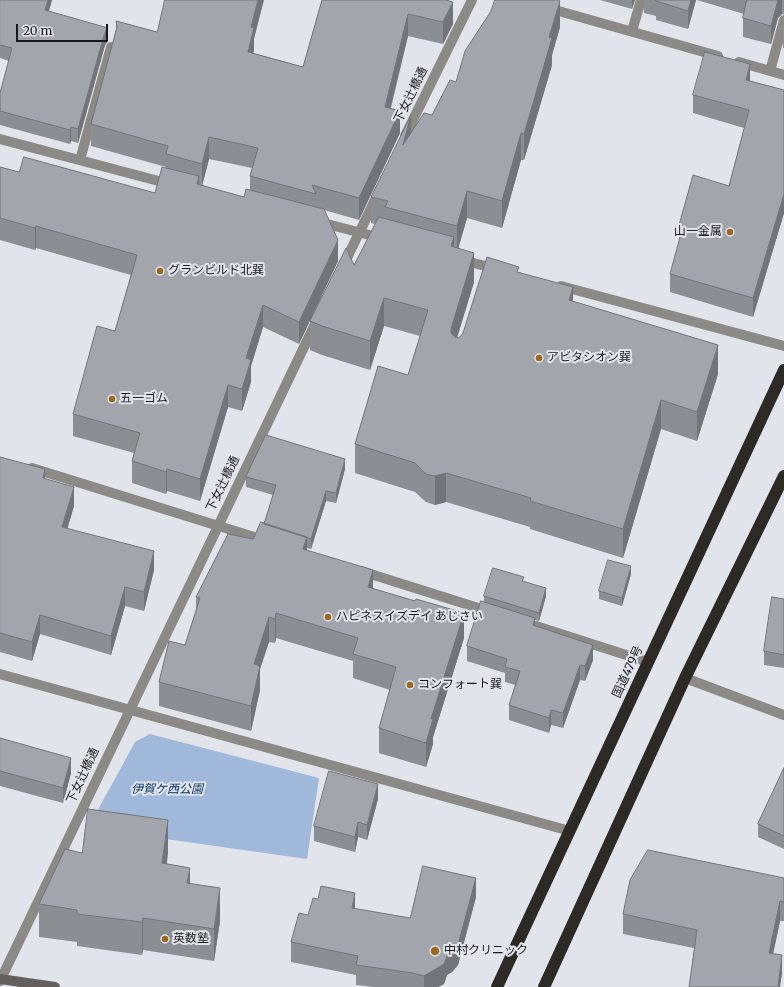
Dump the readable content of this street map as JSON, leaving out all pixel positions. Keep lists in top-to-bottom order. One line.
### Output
{"streets":{"highway":["国道479号"],"street":["下女辻橋通"]},"parks":["伊賀ケ西公園"],"places":["山一金属","グランビルド北巽","アビタシオン巽","五一ゴム","ハピネスイズデイ あじさい","コンフォート巽","英数塾","中村クリニック"],"scale_bar":"20 m"}
